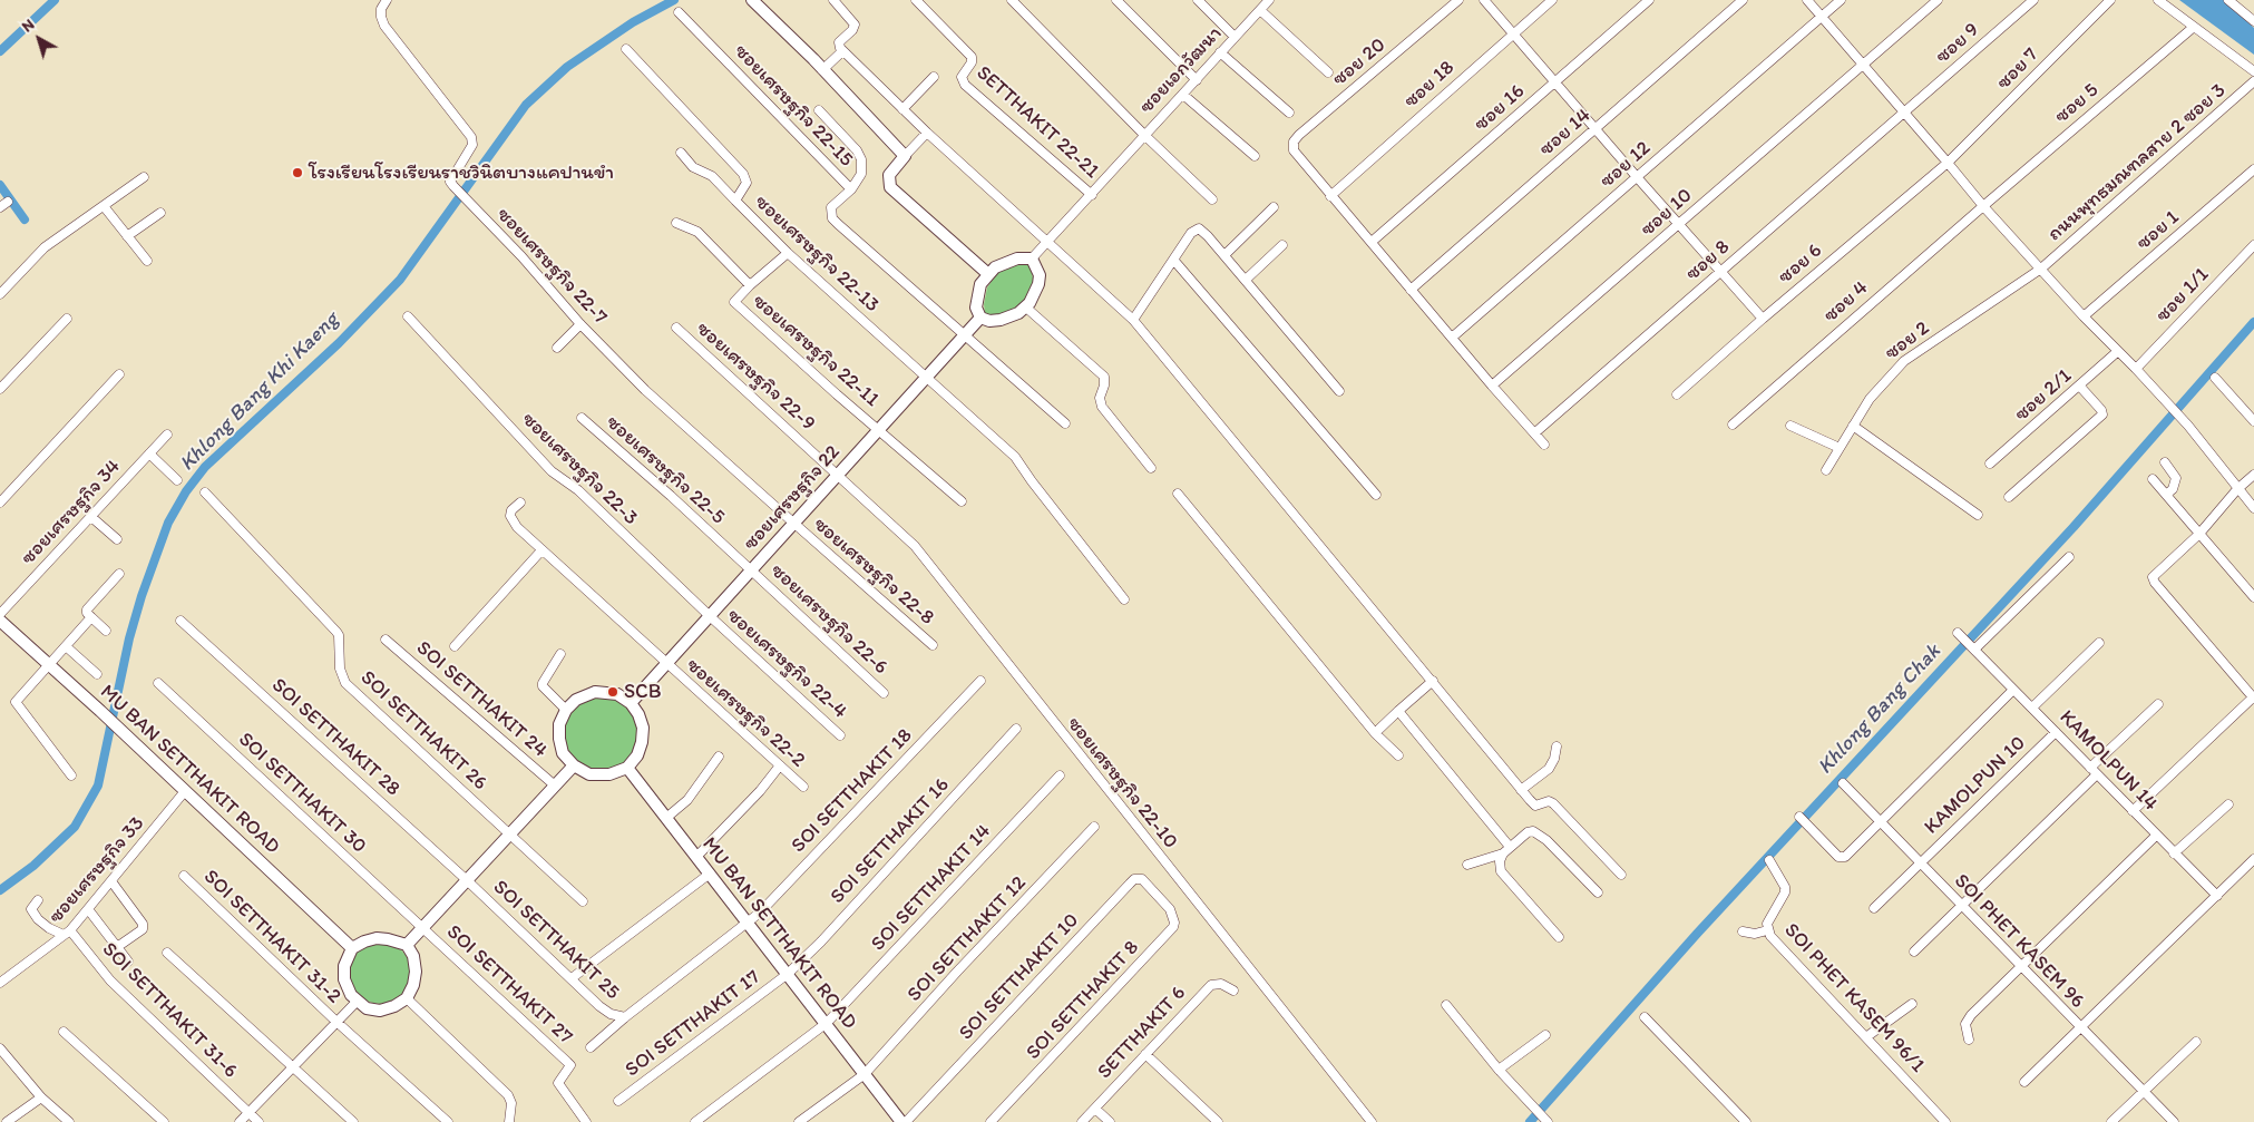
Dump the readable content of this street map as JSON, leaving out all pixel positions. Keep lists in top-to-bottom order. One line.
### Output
{"streets":{"street":["ซอย 9","ซอย 20","ซอย 7","ซอยเอกวัฒนา","ซอย 18","ซอย 5","ซอยเศรษฐกิจ 22-15","ซอย 16","SETTHAKIT 22-21","ซอย 14","ถนนพุทธมณฑลสาย 2 ซอย 3","ซอย 12","ซอย 10","ซอย 1","ซอยเศรษฐกิจ 22-13","ซอย 8","ซอย 6","ซอยเศรษฐกิจ 22-7","ซอย 1/1","ซอย 4","ซอย 2","ซอยเศรษฐกิจ 22-11","ซอยเศรษฐกิจ 22-9","ซอย 2/1","ซอยเศรษฐกิจ 22-3","ซอยเศรษฐกิจ 22-5","ซอยเศรษฐกิจ 22","ซอยเศรษฐกิจ 34","ซอยเศรษฐกิจ 22-8","ซอยเศรษฐกิจ 22-6","ซอยเศรษฐกิจ 22-4","SOI SETTHAKIT 24","ซอยเศรษฐกิจ 22-2","SOI SETTHAKIT 26","SOI SETTHAKIT 28","KAMOLPUN 14","MU BAN SETTHAKIT ROAD","ซอยเศรษฐกิจ 22-10","KAMOLPUN 10","SOI SETTHAKIT 18","SOI SETTHAKIT 30","SOI SETTHAKIT 16","ซอยเศรษฐกิจ 33","SOI SETTHAKIT 14","SOI SETTHAKIT 31-2","SOI SETTHAKIT 12","SOI SETTHAKIT 25","SOI PHET KASEM 96","SOI SETTHAKIT 10","SOI SETTHAKIT 27","SOI PHET KASEM 96/1","SOI SETTHAKIT 8","SOI SETTHAKIT 31-6","SOI SETTHAKIT 17","SETTHAKIT 6"]},"crossings":[["ซอย 9","ซอย 8"],["ซอย 20","ซอย 18"],["ซอย 7","ซอย 6"],["ซอยเอกวัฒนา","SETTHAKIT 22-21"],["ซอย 5","ซอย 4"],["ซอยเศรษฐกิจ 22-15","ซอยเศรษฐกิจ 22"],["ถนนพุทธมณฑลสาย 2 ซอย 3","ซอย 2"],["ซอยเศรษฐกิจ 22-13","ซอยเศรษฐกิจ 22-11"],["ซอยเศรษฐกิจ 22-13","ซอยเศรษฐกิจ 22"],["ซอยเศรษฐกิจ 22-7","ซอยเศรษฐกิจ 22"],["ซอยเศรษฐกิจ 22-7","ซอยเศรษฐกิจ 22-8"],["ซอยเศรษฐกิจ 22-11","ซอยเศรษฐกิจ 22"],["ซอยเศรษฐกิจ 22-9","ซอยเศรษฐกิจ 22"],["ซอยเศรษฐกิจ 22-9","ซอยเศรษฐกิจ 22-10"],["ซอยเศรษฐกิจ 22-3","ซอยเศรษฐกิจ 22"],["ซอยเศรษฐกิจ 22-3","ซอยเศรษฐกิจ 22-4"],["ซอยเศรษฐกิจ 22-5","ซอยเศรษฐกิจ 22"],["ซอยเศรษฐกิจ 22-5","ซอยเศรษฐกิจ 22-6"],["ซอยเศรษฐกิจ 22","ซอยเศรษฐกิจ 22-8"],["ซอยเศรษฐกิจ 22","ซอยเศรษฐกิจ 22-6"],["ซอยเศรษฐกิจ 22","ซอยเศรษฐกิจ 22-4"],["ซอยเศรษฐกิจ 22","ซอยเศรษฐกิจ 22-2"],["ซอยเศรษฐกิจ 22","MU BAN SETTHAKIT ROAD"],["ซอยเศรษฐกิจ 22","ซอยเศรษฐกิจ 22-10"],["SOI SETTHAKIT 28","SOI SETTHAKIT 25"],["KAMOLPUN 14","KAMOLPUN 10"],["MU BAN SETTHAKIT ROAD","SOI SETTHAKIT 18"],["MU BAN SETTHAKIT ROAD","SOI SETTHAKIT 16"],["MU BAN SETTHAKIT ROAD","ซอยเศรษฐกิจ 33"],["MU BAN SETTHAKIT ROAD","SOI SETTHAKIT 14"],["MU BAN SETTHAKIT ROAD","SOI SETTHAKIT 12"],["MU BAN SETTHAKIT ROAD","SOI SETTHAKIT 10"],["MU BAN SETTHAKIT ROAD","SOI SETTHAKIT 17"],["KAMOLPUN 10","SOI PHET KASEM 96"],["SOI SETTHAKIT 18","SOI SETTHAKIT 25"],["SOI SETTHAKIT 30","SOI SETTHAKIT 27"],["SOI SETTHAKIT 16","SOI SETTHAKIT 17"],["ซอยเศรษฐกิจ 33","SOI SETTHAKIT 31-6"],["SOI SETTHAKIT 10","SOI SETTHAKIT 8"]],"water":["Khlong Bang Khi Kaeng","Khlong Bang Chak"],"places":["โรงเรียนโรงเรียนราชวินิตบางแคปานขำ","SCB"],"north":"top left"}
